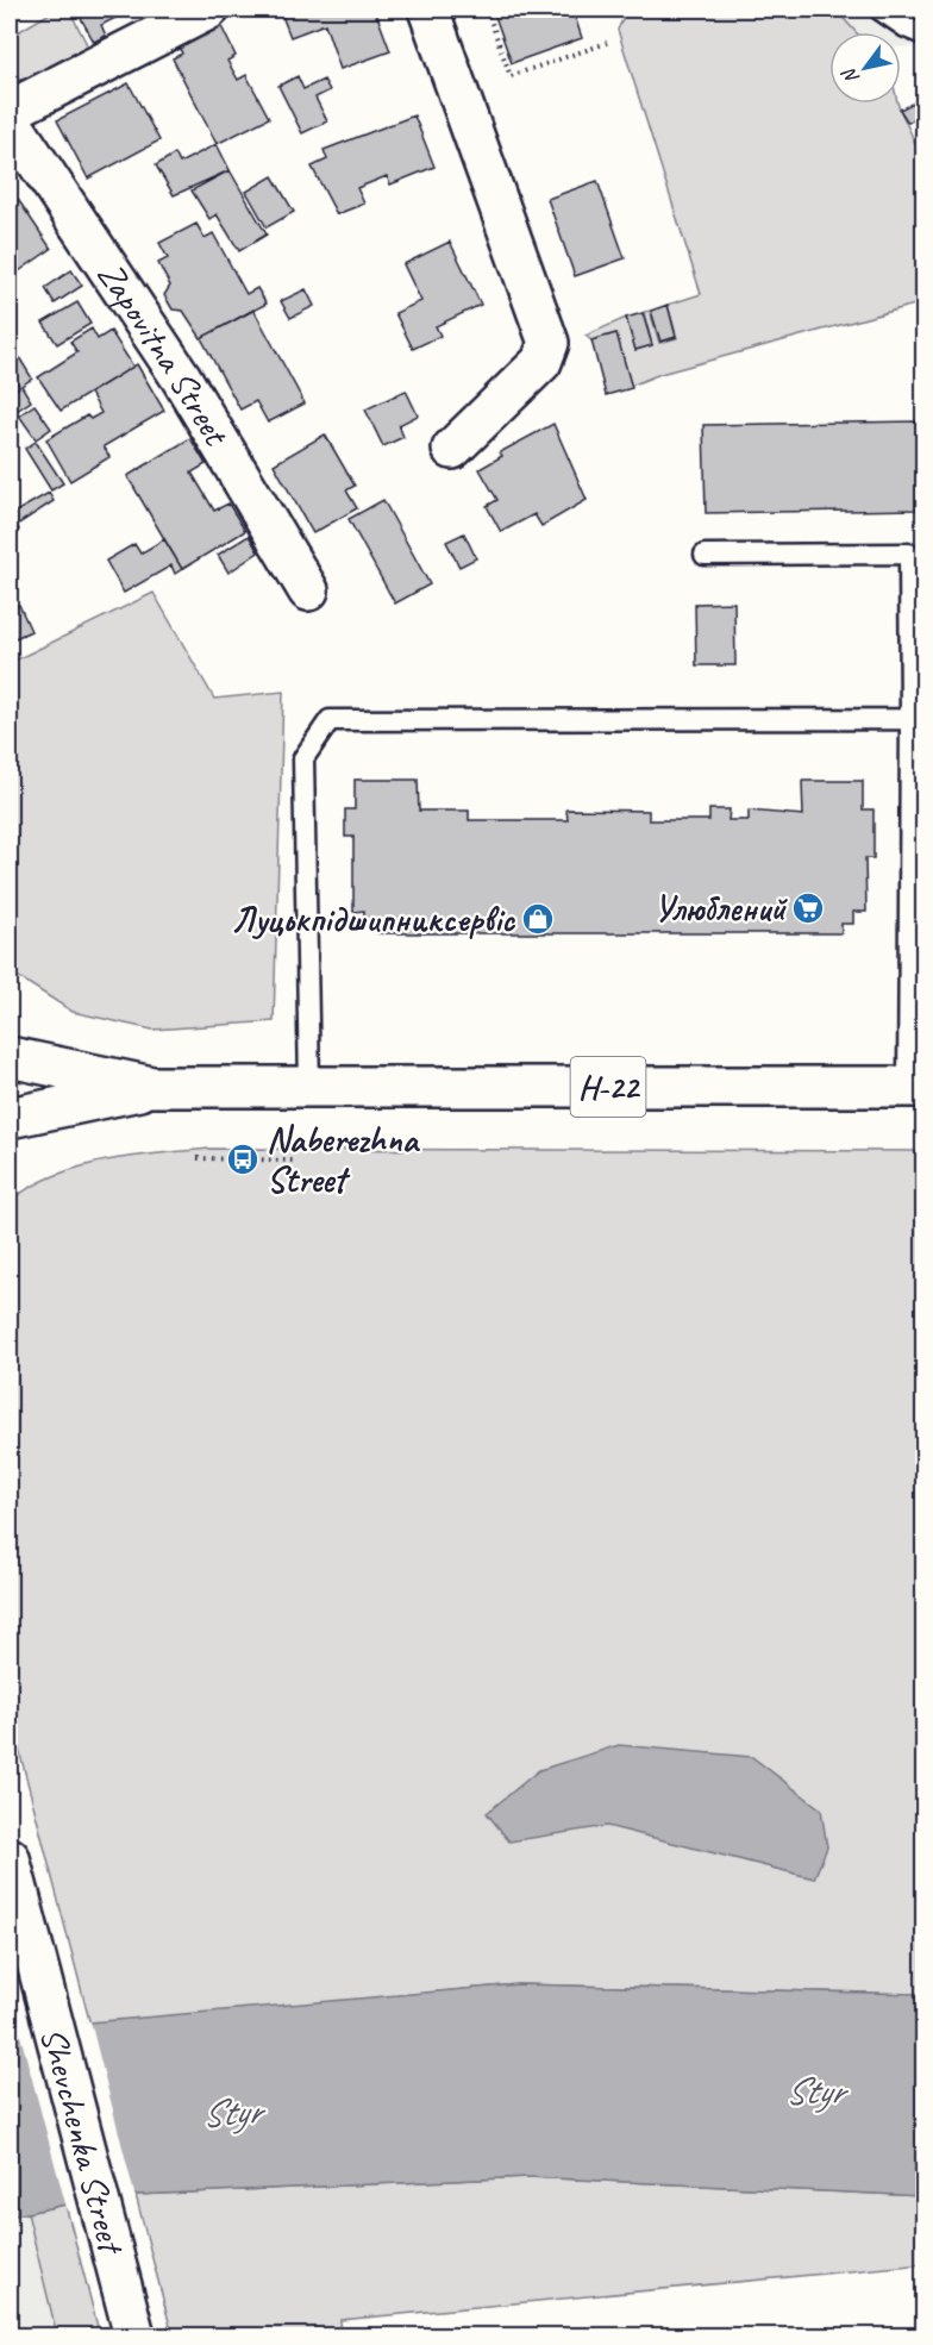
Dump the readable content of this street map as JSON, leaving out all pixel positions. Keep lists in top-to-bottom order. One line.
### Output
{"streets":{"street":["Zapovitna Street","Н-22","Shevchenka Street"]},"water":["Styr"],"places":{"supermarket":["Улюблений"],"shop":["Луцькпідшипниксервіс"],"bus stop":["Naberezhna Street"]},"north":"bottom left"}
